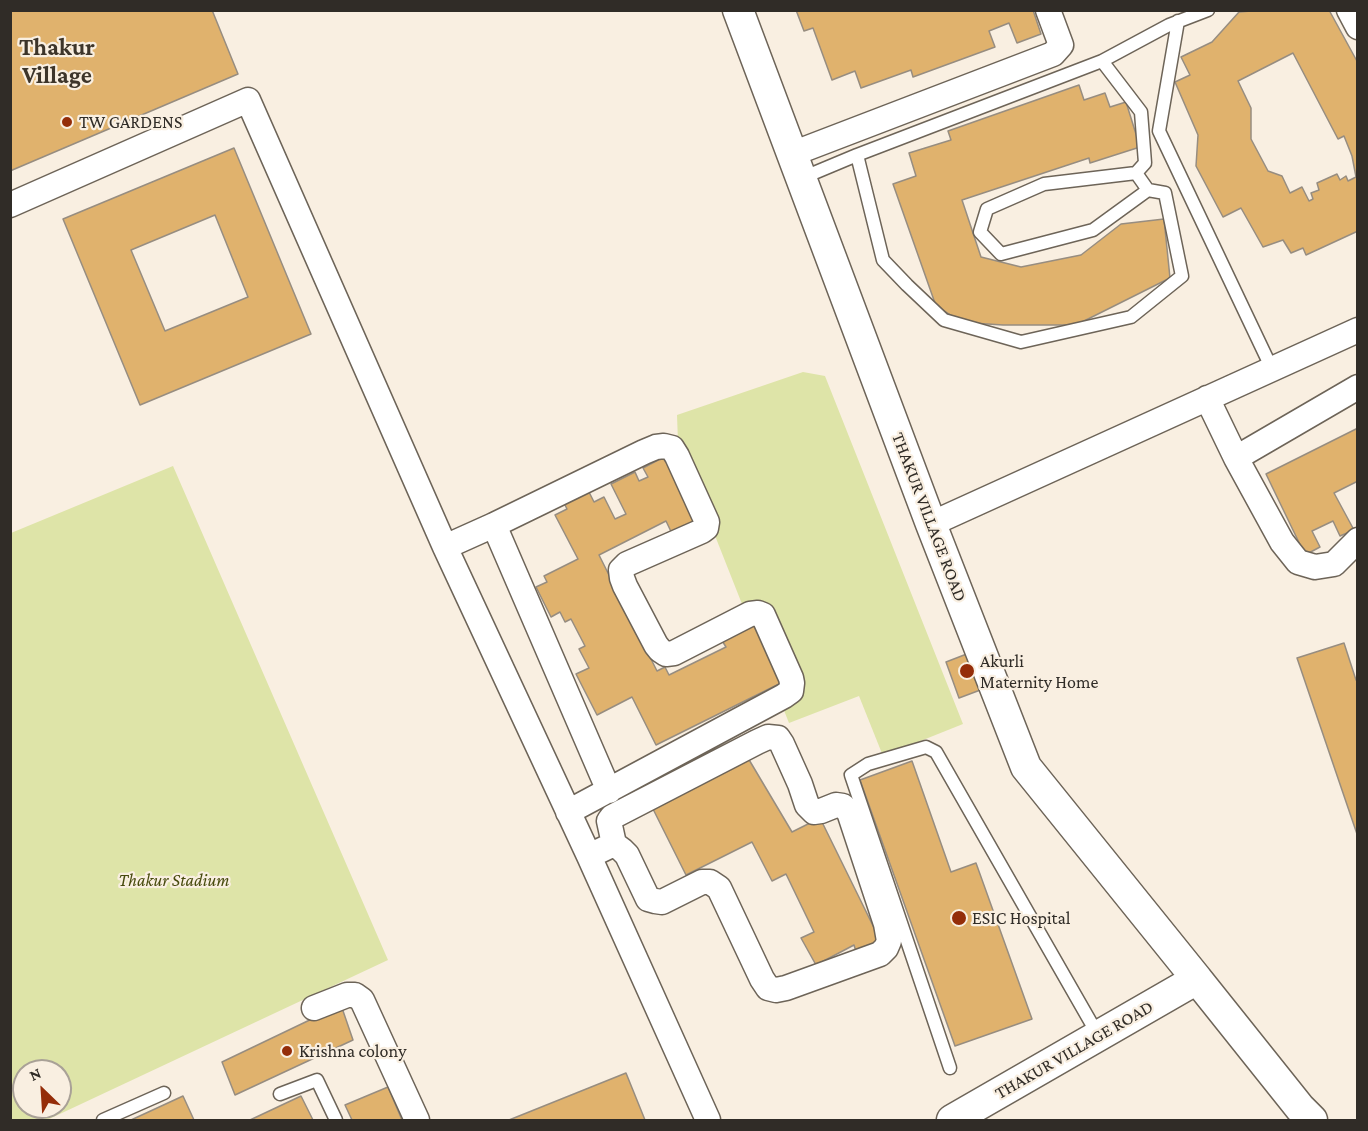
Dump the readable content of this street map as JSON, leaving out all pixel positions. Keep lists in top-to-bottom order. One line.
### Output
{"streets":{"street":["THAKUR VILLAGE ROAD"]},"districts":["Thakur Village"],"parks":["Thakur Stadium"],"places":["TW GARDENS","Akurli Maternity Home","ESIC Hospital","Krishna colony"],"north":"top left"}
